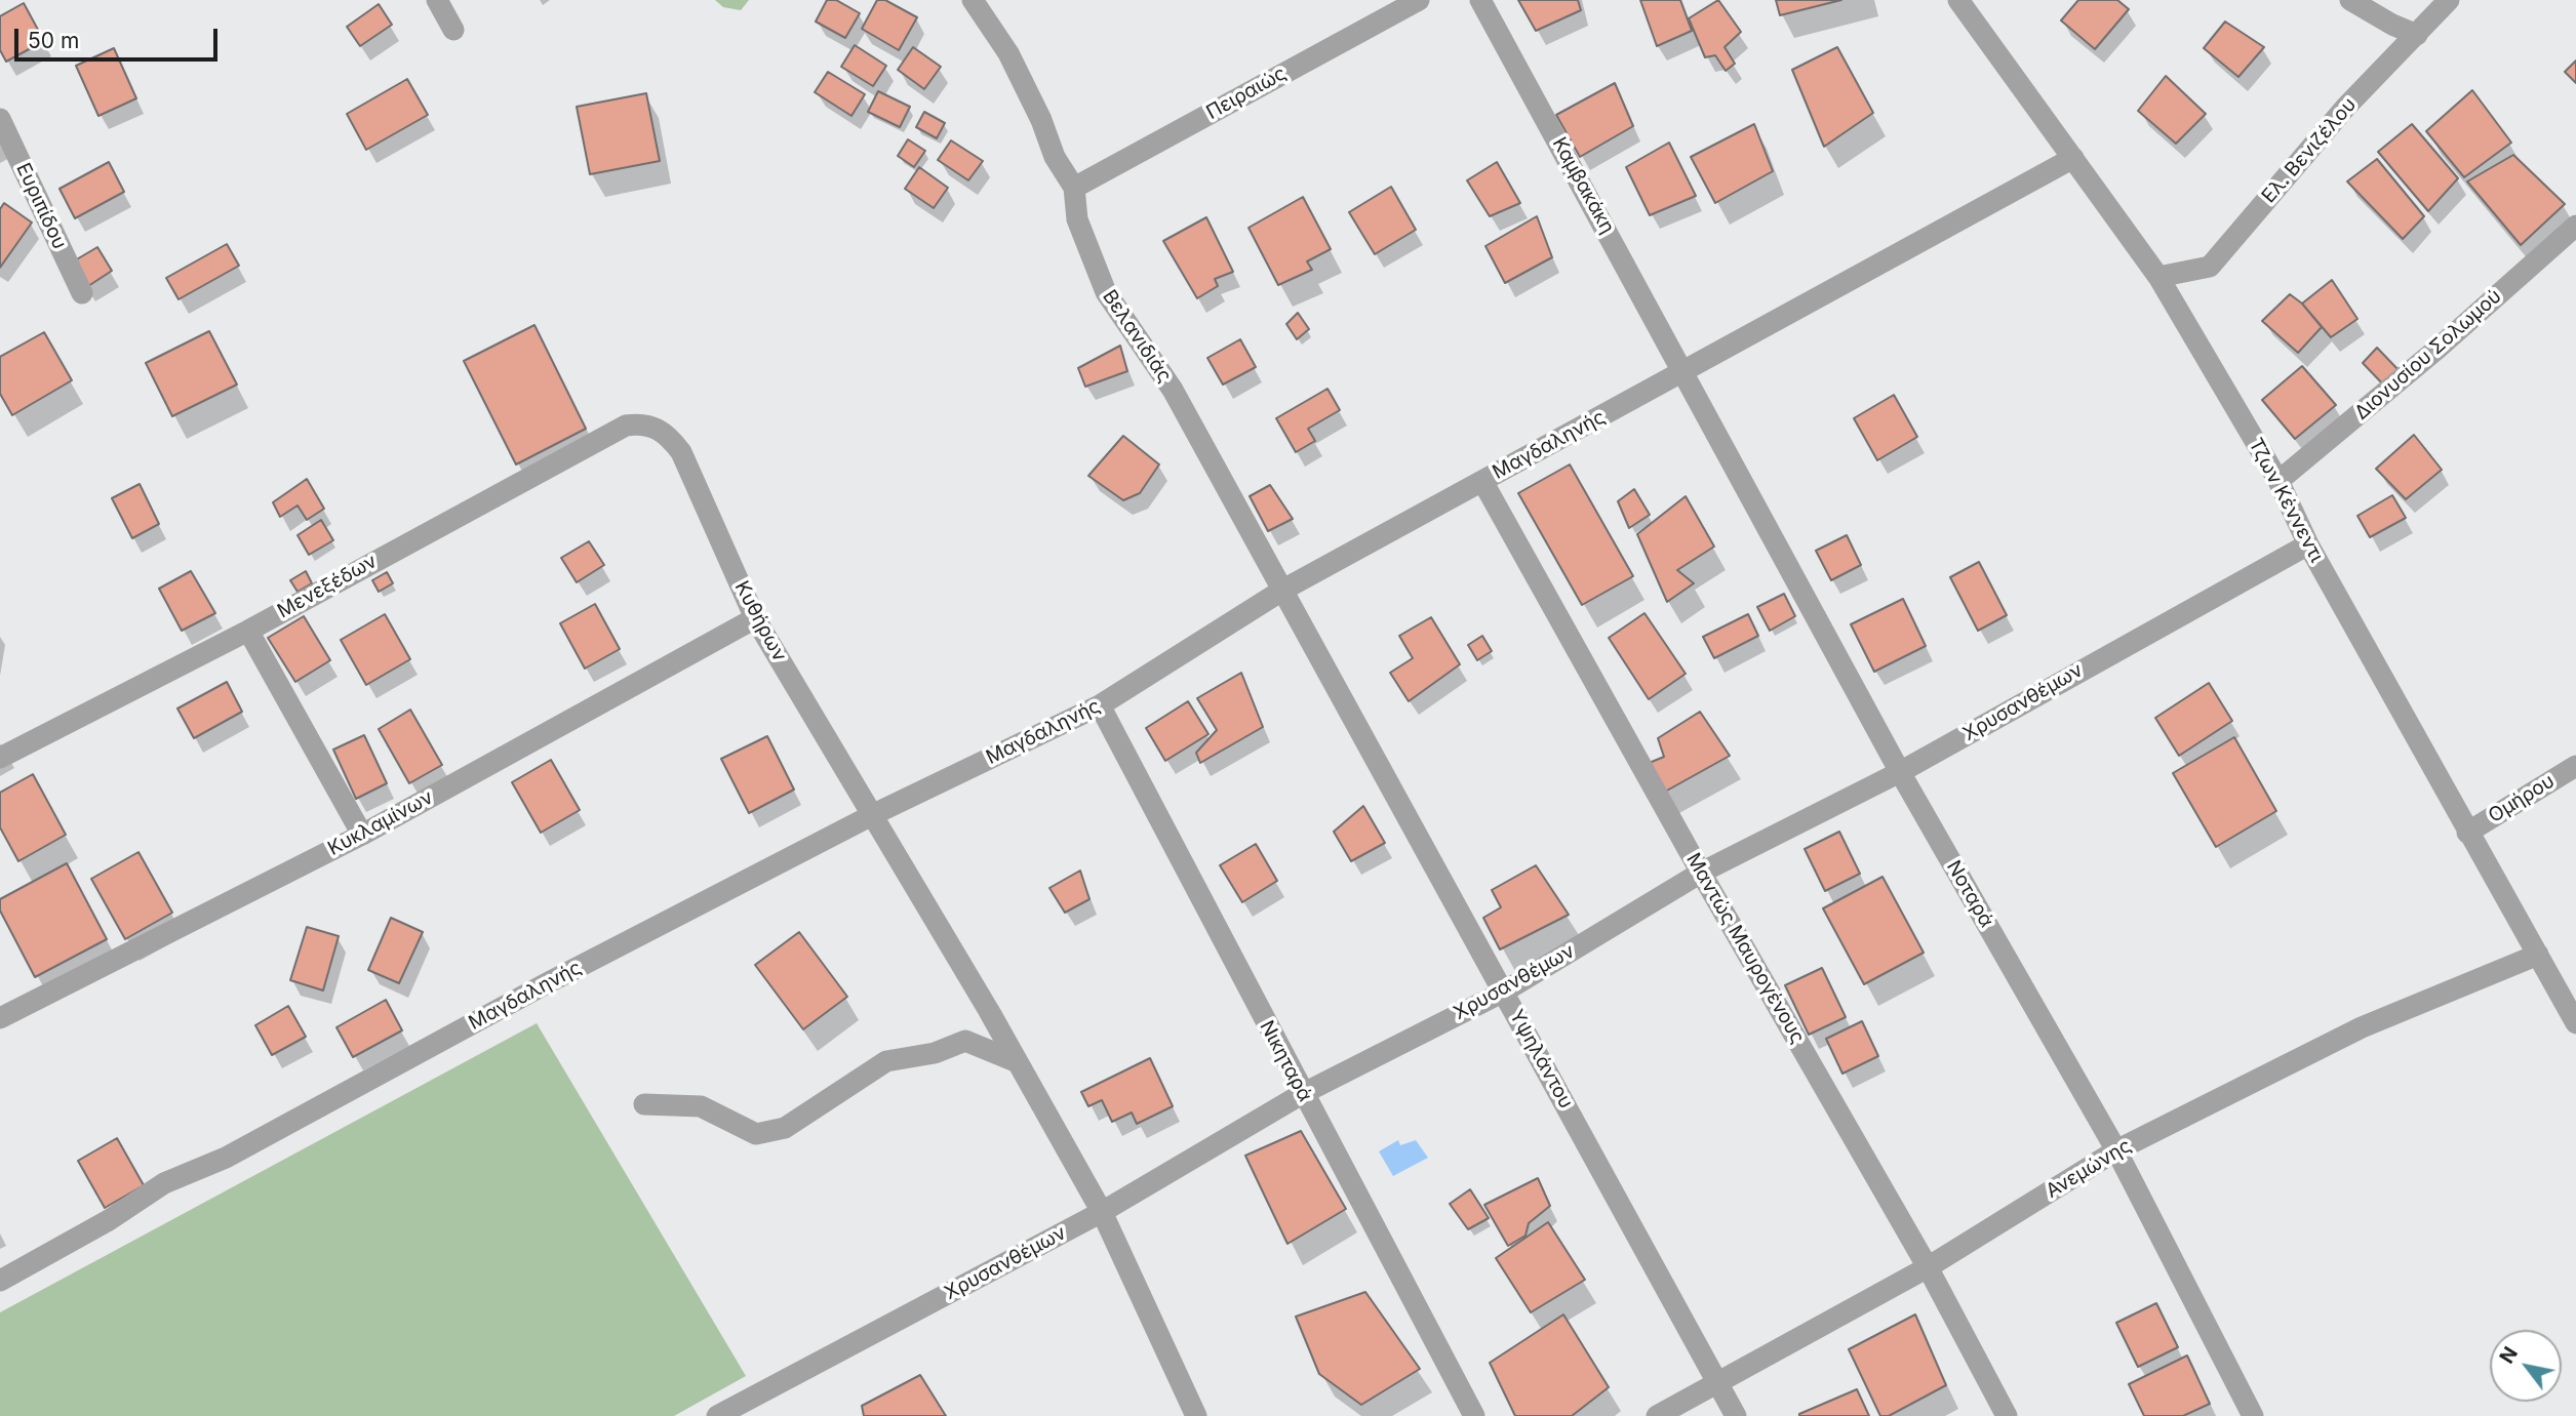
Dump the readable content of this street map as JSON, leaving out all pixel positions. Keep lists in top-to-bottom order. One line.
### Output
{"streets":{"street":["Πειραιώς","Ελ. Βενιζέλου","Καμβακάκη","Ευριπίδου","Βελανιδιάς","Διονυσίου Σολωμού","Μαγδαληνής","Τζων Κέννεντι","Μενεξέδων","Κυθήρων","Χρυσανθέμων","Ομήρου","Κυκλαμίνων","Νοταρά","Μαντώς Μαυρογένους","Υψηλάντου","Νικηταρά","Ανεμώνης"]},"crossings":[["Πειραιώς","Βελανιδιάς"],["Ελ. Βενιζέλου","Τζων Κέννεντι"],["Καμβακάκη","Μαγδαληνής"],["Καμβακάκη","Νοταρά"],["Βελανιδιάς","Μαγδαληνής"],["Βελανιδιάς","Υψηλάντου"],["Διονυσίου Σολωμού","Τζων Κέννεντι"],["Μαγδαληνής","Τζων Κέννεντι"],["Μαγδαληνής","Κυθήρων"],["Μαγδαληνής","Νοταρά"],["Μαγδαληνής","Μαντώς Μαυρογένους"],["Μαγδαληνής","Υψηλάντου"],["Μαγδαληνής","Νικηταρά"],["Τζων Κέννεντι","Χρυσανθέμων"],["Τζων Κέννεντι","Ομήρου"],["Τζων Κέννεντι","Ανεμώνης"],["Μενεξέδων","Κυθήρων"],["Κυθήρων","Κυκλαμίνων"],["Χρυσανθέμων","Νοταρά"],["Χρυσανθέμων","Μαντώς Μαυρογένους"],["Χρυσανθέμων","Υψηλάντου"],["Χρυσανθέμων","Νικηταρά"],["Νοταρά","Ανεμώνης"],["Μαντώς Μαυρογένους","Ανεμώνης"],["Υψηλάντου","Ανεμώνης"]],"scale_bar":"50 m","north":"top left"}
